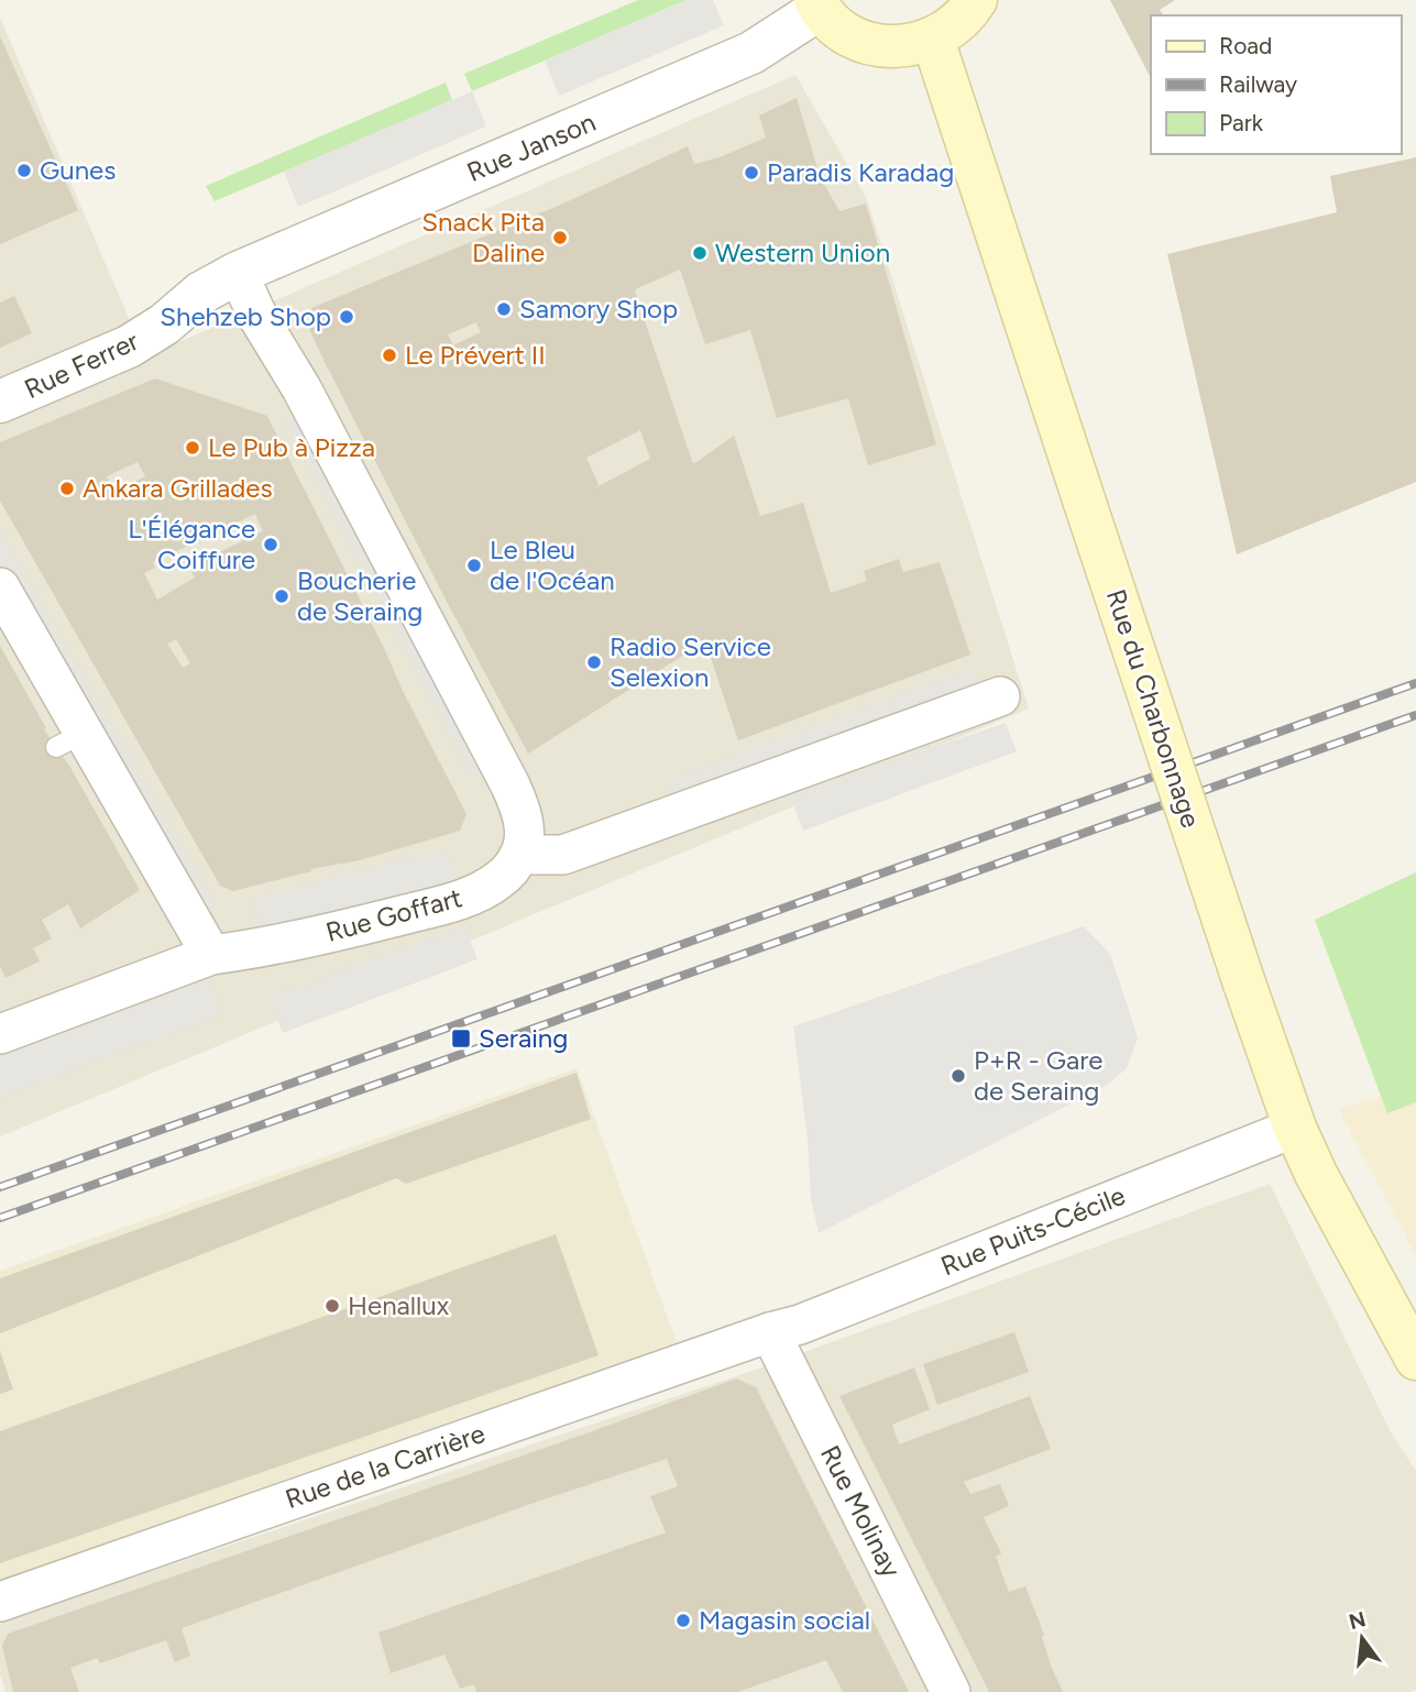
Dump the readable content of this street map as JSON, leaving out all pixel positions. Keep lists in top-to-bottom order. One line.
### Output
{"streets":{"main road":["Rue Janson","Rue du Charbonnage"],"street":["Rue Ferrer","Rue Goffart","Rue Puits-Cécile","Rue de la Carrière","Rue Molinay"]},"crossings":[["Rue Janson","Rue Ferrer"],["Rue Janson","Rue du Charbonnage"],["Rue du Charbonnage","Rue Puits-Cécile"],["Rue Puits-Cécile","Rue de la Carrière"],["Rue Puits-Cécile","Rue Molinay"],["Rue de la Carrière","Rue Molinay"]],"places":{"other":["Gunes","Paradis Karadag","Snack Pita Daline","Western Union","Samory Shop","Shehzeb Shop","Le Prévert II","Le Pub à Pizza","Ankara Grillades","L'Élégance Coiffure","Le Bleu de l'Océan","Boucherie de Seraing","Radio Service Selexion","P+R - Gare de Seraing","Henallux","Magasin social"],"transit":["Seraing"]},"legend":["Road","Railway","Park"],"north":"top"}
